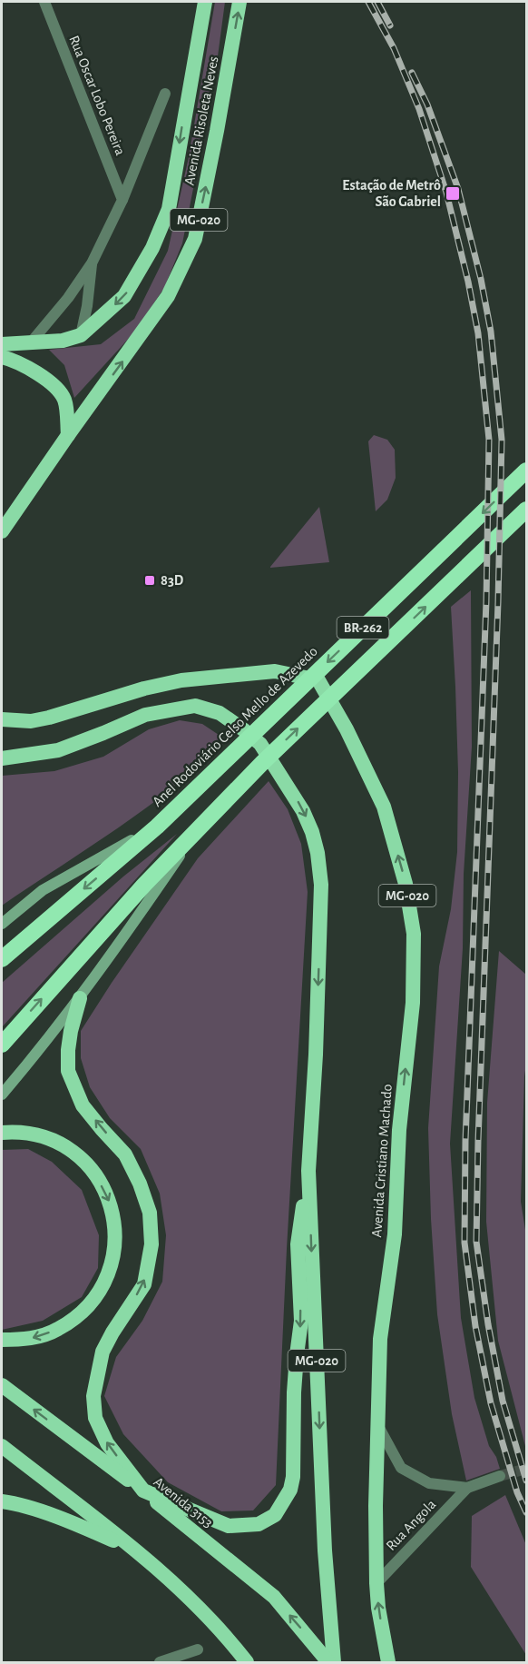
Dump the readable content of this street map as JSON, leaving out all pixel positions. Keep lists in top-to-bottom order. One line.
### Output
{"streets":{"highway":["Avenida Risoleta Neves","MG-020","BR-262","Anel Rodoviário Celso Mello de Azevedo","Avenida Cristiano Machado","Avenida 3153"],"street":["Rua Oscar Lobo Pereira","Rua Angola"]},"crossings":[["Avenida Risoleta Neves","MG-020"],["Avenida Cristiano Machado","Rua Angola"]],"places":{"transit":["Estação de Metrô São Gabriel","83D"]}}
